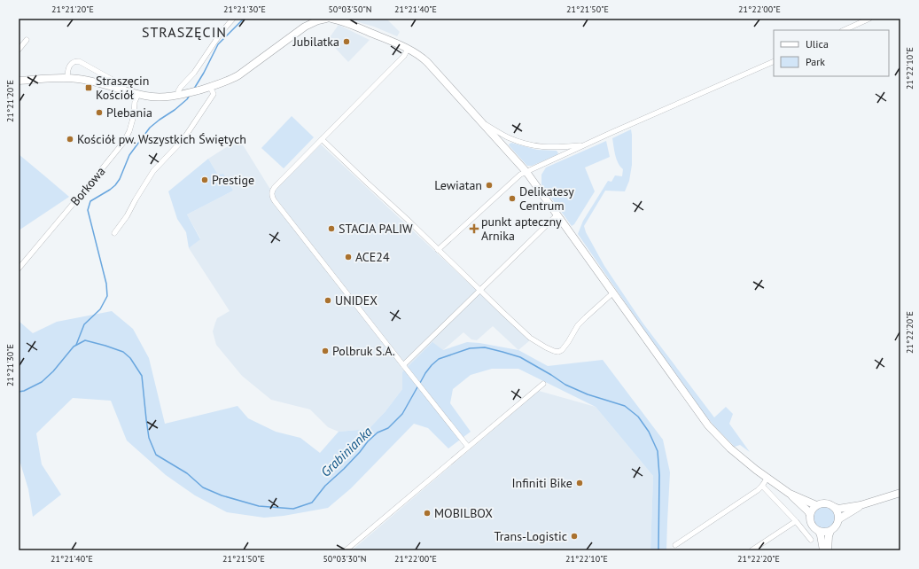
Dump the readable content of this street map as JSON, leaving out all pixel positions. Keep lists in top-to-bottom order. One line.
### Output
{"streets":{"street":["Borkowa"]},"districts":["STRASZĘCIN"],"water":["Grabinianka"],"places":{"other":["Jubilatka","Plebania","Kościół pw. Wszystkich Świętych","Prestige","Lewiatan","Delikatesy Centrum","STACJA PALIW","ACE24","UNIDEX","Polbruk S.A.","Infiniti Bike","MOBILBOX","Trans-Logistic"],"transit":["Straszęcin Kościół"],"health":["punkt apteczny Arnika"]},"legend":["Ulica","Park"],"coordinates":["21°21'20\"E","21°21'30\"E","50°03'50\"N","21°21'40\"E","21°21'50\"E","21°22'00\"E","21°22'10\"E","21°22'20\"E","50°03'30\"N"]}
